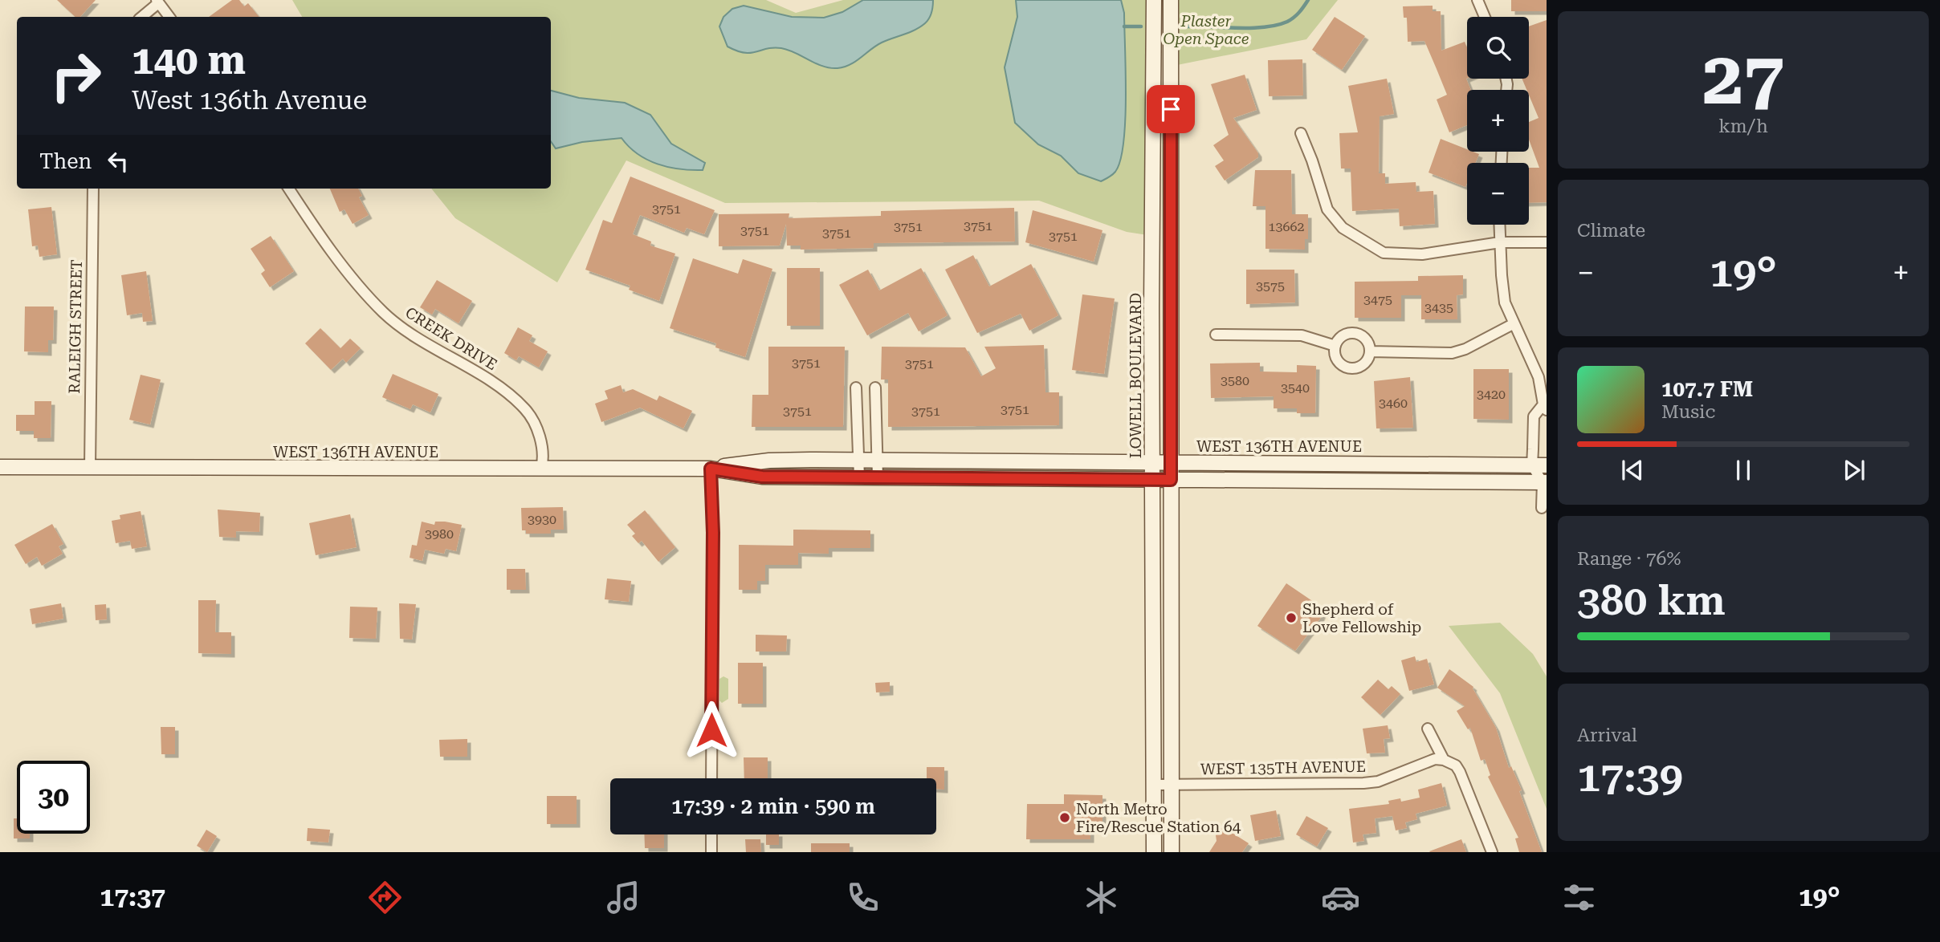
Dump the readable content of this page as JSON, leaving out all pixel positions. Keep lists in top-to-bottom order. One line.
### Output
{"streets":{"main road":["LOWELL BOULEVARD","WEST 136TH AVENUE"],"street":["RALEIGH STREET","CREEK DRIVE","WEST 135TH AVENUE"]},"crossings":[["RALEIGH STREET","WEST 136TH AVENUE"],["CREEK DRIVE","WEST 136TH AVENUE"],["LOWELL BOULEVARD","WEST 136TH AVENUE"],["LOWELL BOULEVARD","WEST 135TH AVENUE"]],"parks":["Plaster Open Space"],"places":["Shepherd of Love Fellowship","North Metro Fire/Rescue Station 64"],"house_numbers":["3751","3751","3751","13662","3751","3751","3751","3575","3475","3435","3751","3751","3580","3540","3420","3460","3751","3751","3751","3930","3980"],"page":{"tile":[["27","km/h"],"Climate",["Range · 76%","380 km"],["Arrival","17:39"]],"map_buttons":["+","−"],"turn":["140 m","West 136th Avenue"],"then":"Then","heat":["−","19°","+"],"song":["107.7 FM","Music"],"limit":"30","trip":"17:39 · 2 min · 590 m","tabs":["17:37","19°"]}}
